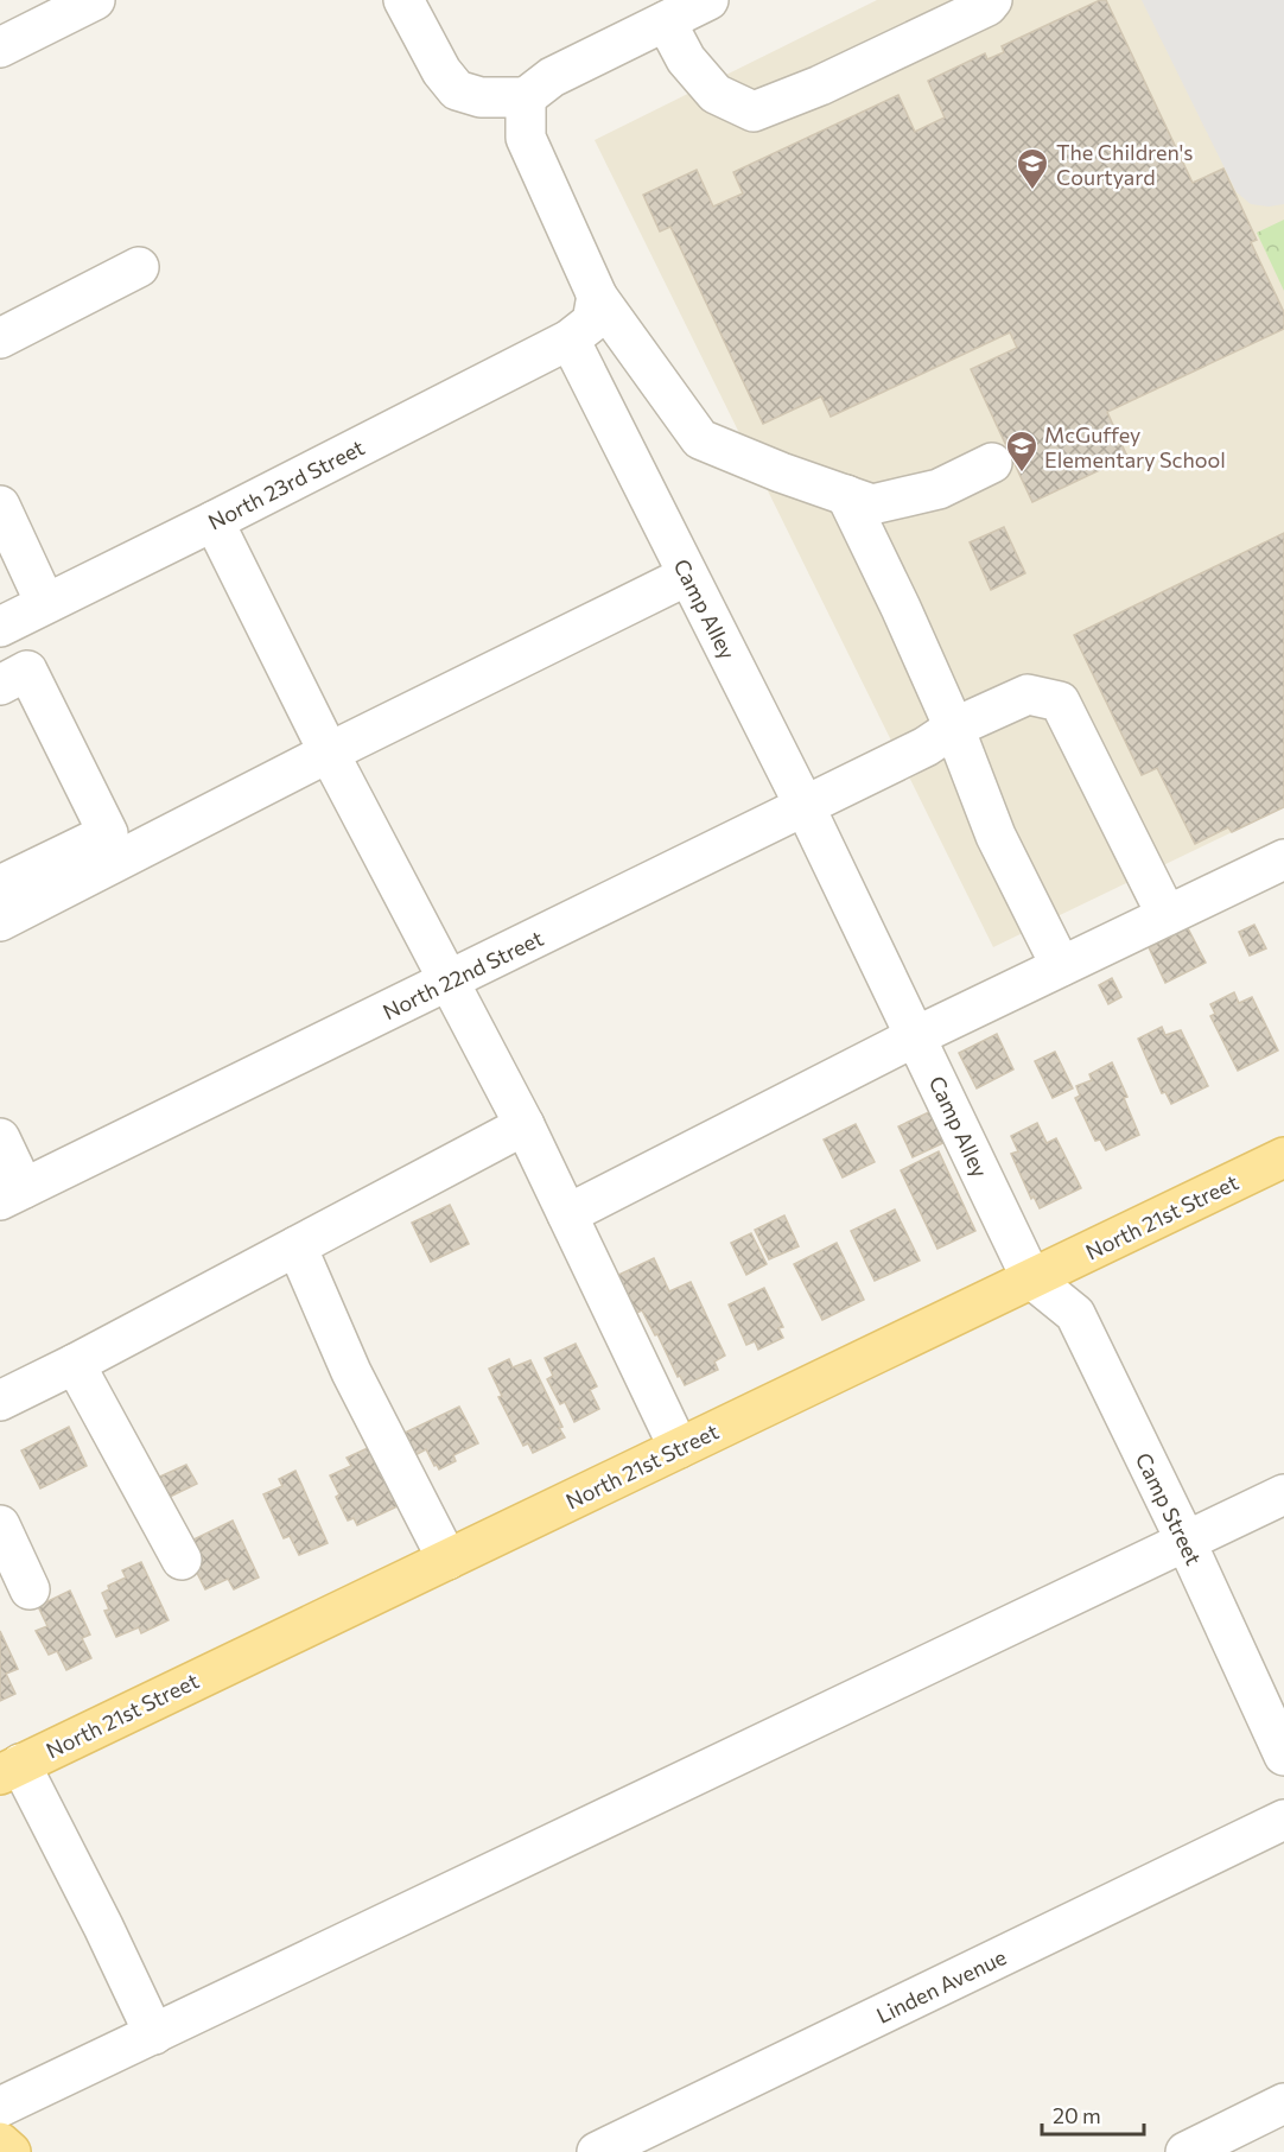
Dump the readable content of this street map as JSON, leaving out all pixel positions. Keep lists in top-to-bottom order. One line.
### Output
{"streets":{"main road":["North 21st Street"],"street":["North 23rd Street","Camp Alley","North 22nd Street","Camp Street","Linden Avenue"]},"crossings":[["North 23rd Street","Camp Alley"],["Camp Alley","North 22nd Street"],["Camp Alley","North 21st Street"],["Camp Alley","Camp Street"],["North 21st Street","Camp Street"]],"places":{"school or university":["The Children's Courtyard","McGuffey Elementary School"]},"scale_bar":"20 m"}
